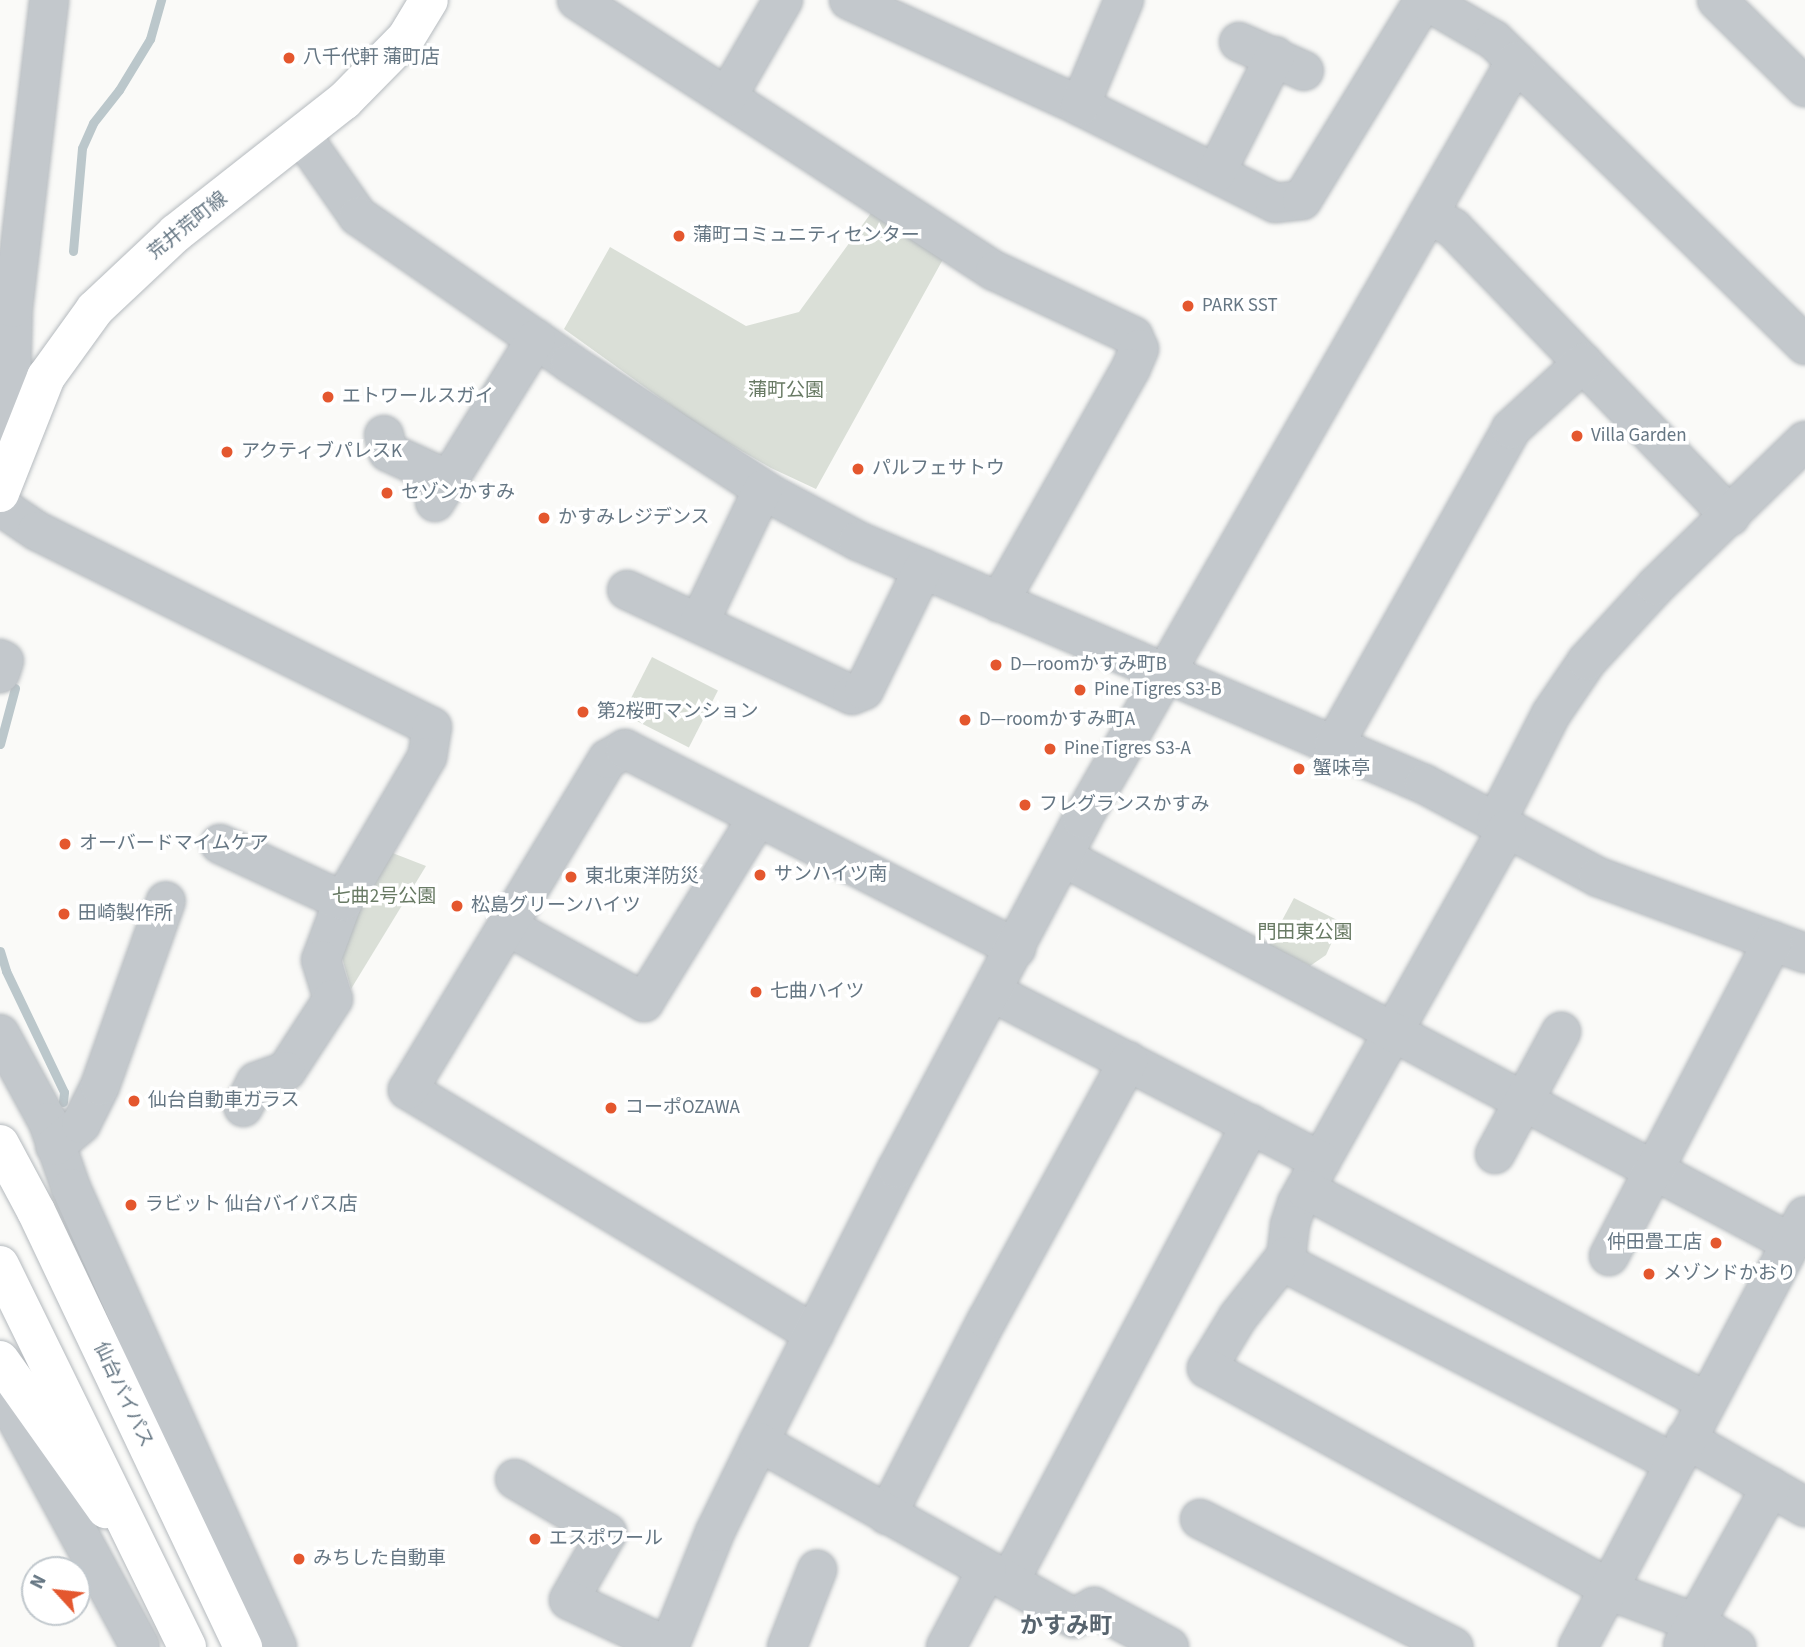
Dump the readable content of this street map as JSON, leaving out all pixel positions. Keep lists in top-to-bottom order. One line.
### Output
{"streets":{"main road":["荒井荒町線","仙台バイパス"]},"districts":["かすみ町"],"parks":["蒲町公園","七曲2号公園","門田東公園"],"places":["八千代軒 蒲町店","蒲町コミュニティセンター","PARK SST","エトワールスガイ","Villa Garden","アクティブパレスK","パルフェサトウ","セゾンかすみ","かすみレジデンス","D―roomかすみ町B","Pine Tigres S3-B","第2桜町マンション","D―roomかすみ町A","Pine Tigres S3-A","蟹味亭","フレグランスかすみ","オーバードマイムケア","サンハイツ南","東北東洋防災","松島グリーンハイツ","田崎製作所","七曲ハイツ","仙台自動車ガラス","コーポOZAWA","ラビット 仙台バイパス店","仲田畳工店","メゾンドかおり","エスポワール","みちした自動車"],"north":"top left"}
